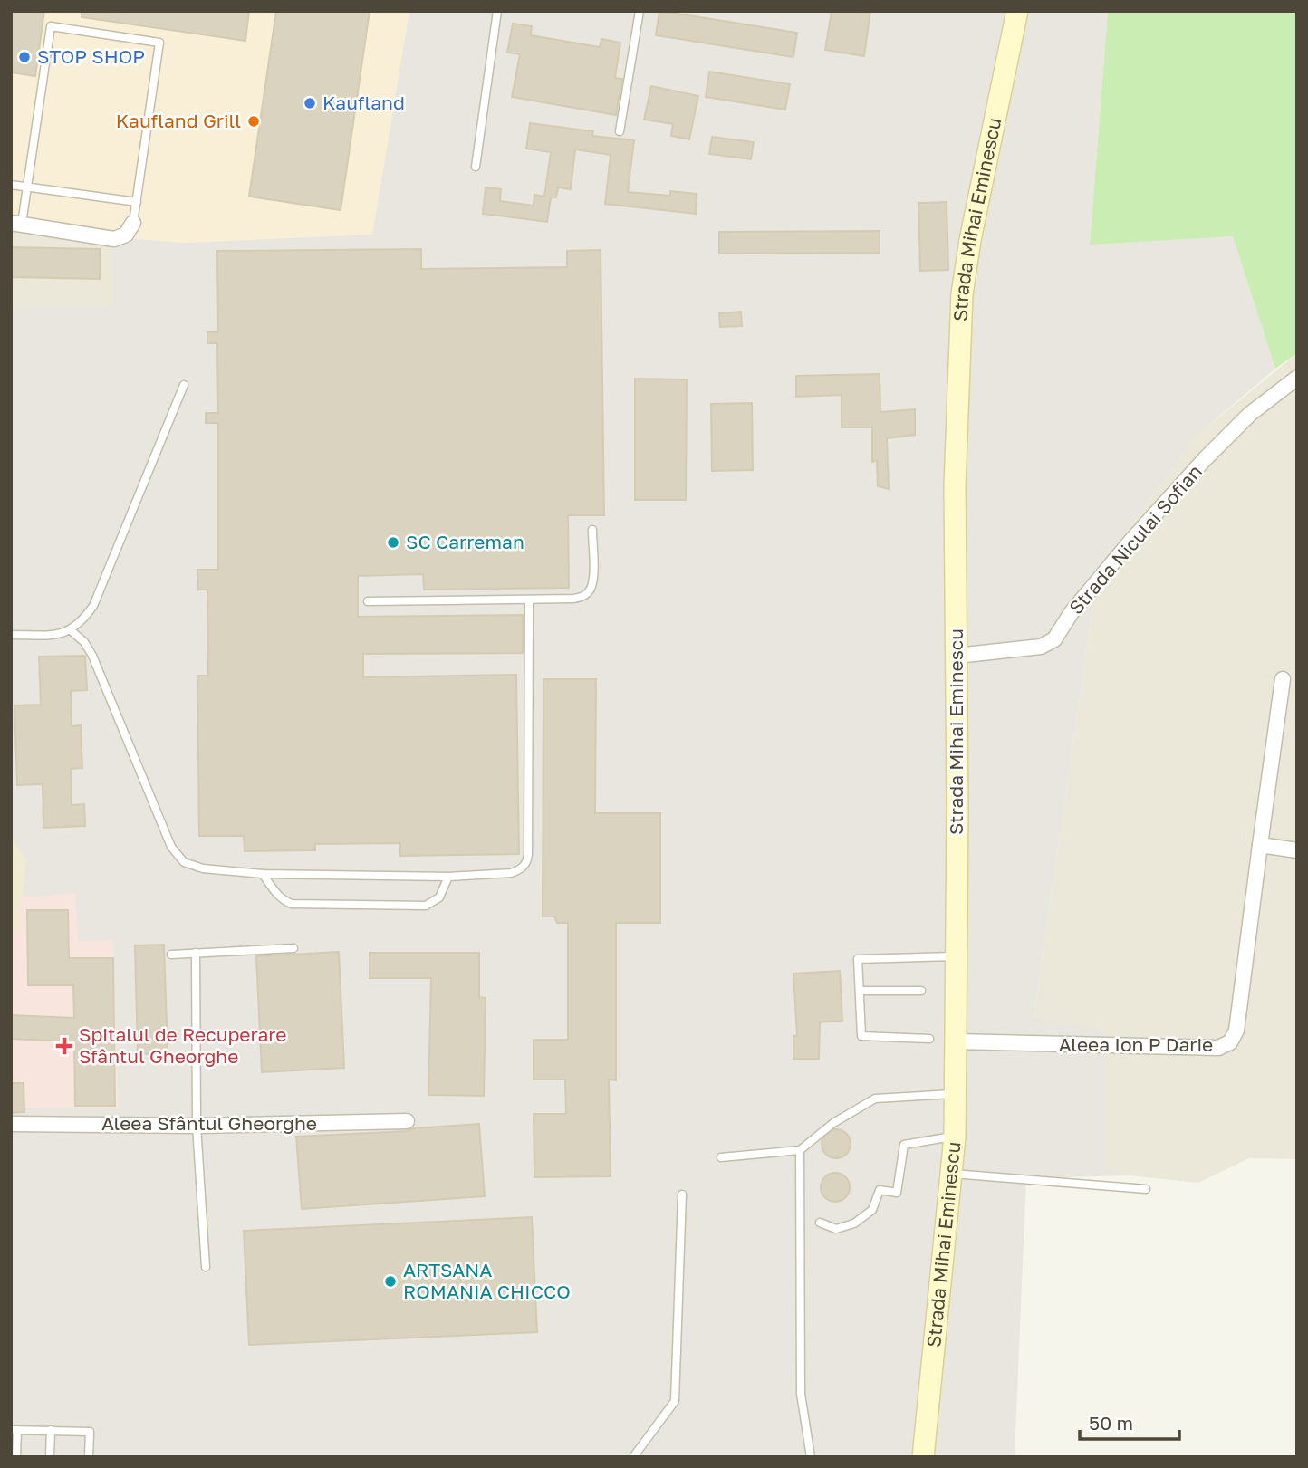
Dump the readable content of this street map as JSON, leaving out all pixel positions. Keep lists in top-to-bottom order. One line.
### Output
{"streets":{"street":["Strada Mihai Eminescu","Strada Niculai Sofian","Aleea Ion P Darie","Aleea Sfântul Gheorghe"]},"crossings":[["Strada Mihai Eminescu","Strada Niculai Sofian"],["Strada Mihai Eminescu","Aleea Ion P Darie"]],"places":{"other":["STOP SHOP","Kaufland","Kaufland Grill","SC Carreman","ARTSANA ROMANIA CHICCO"],"health":["Spitalul de Recuperare Sfântul Gheorghe"]},"scale_bar":"50 m"}
